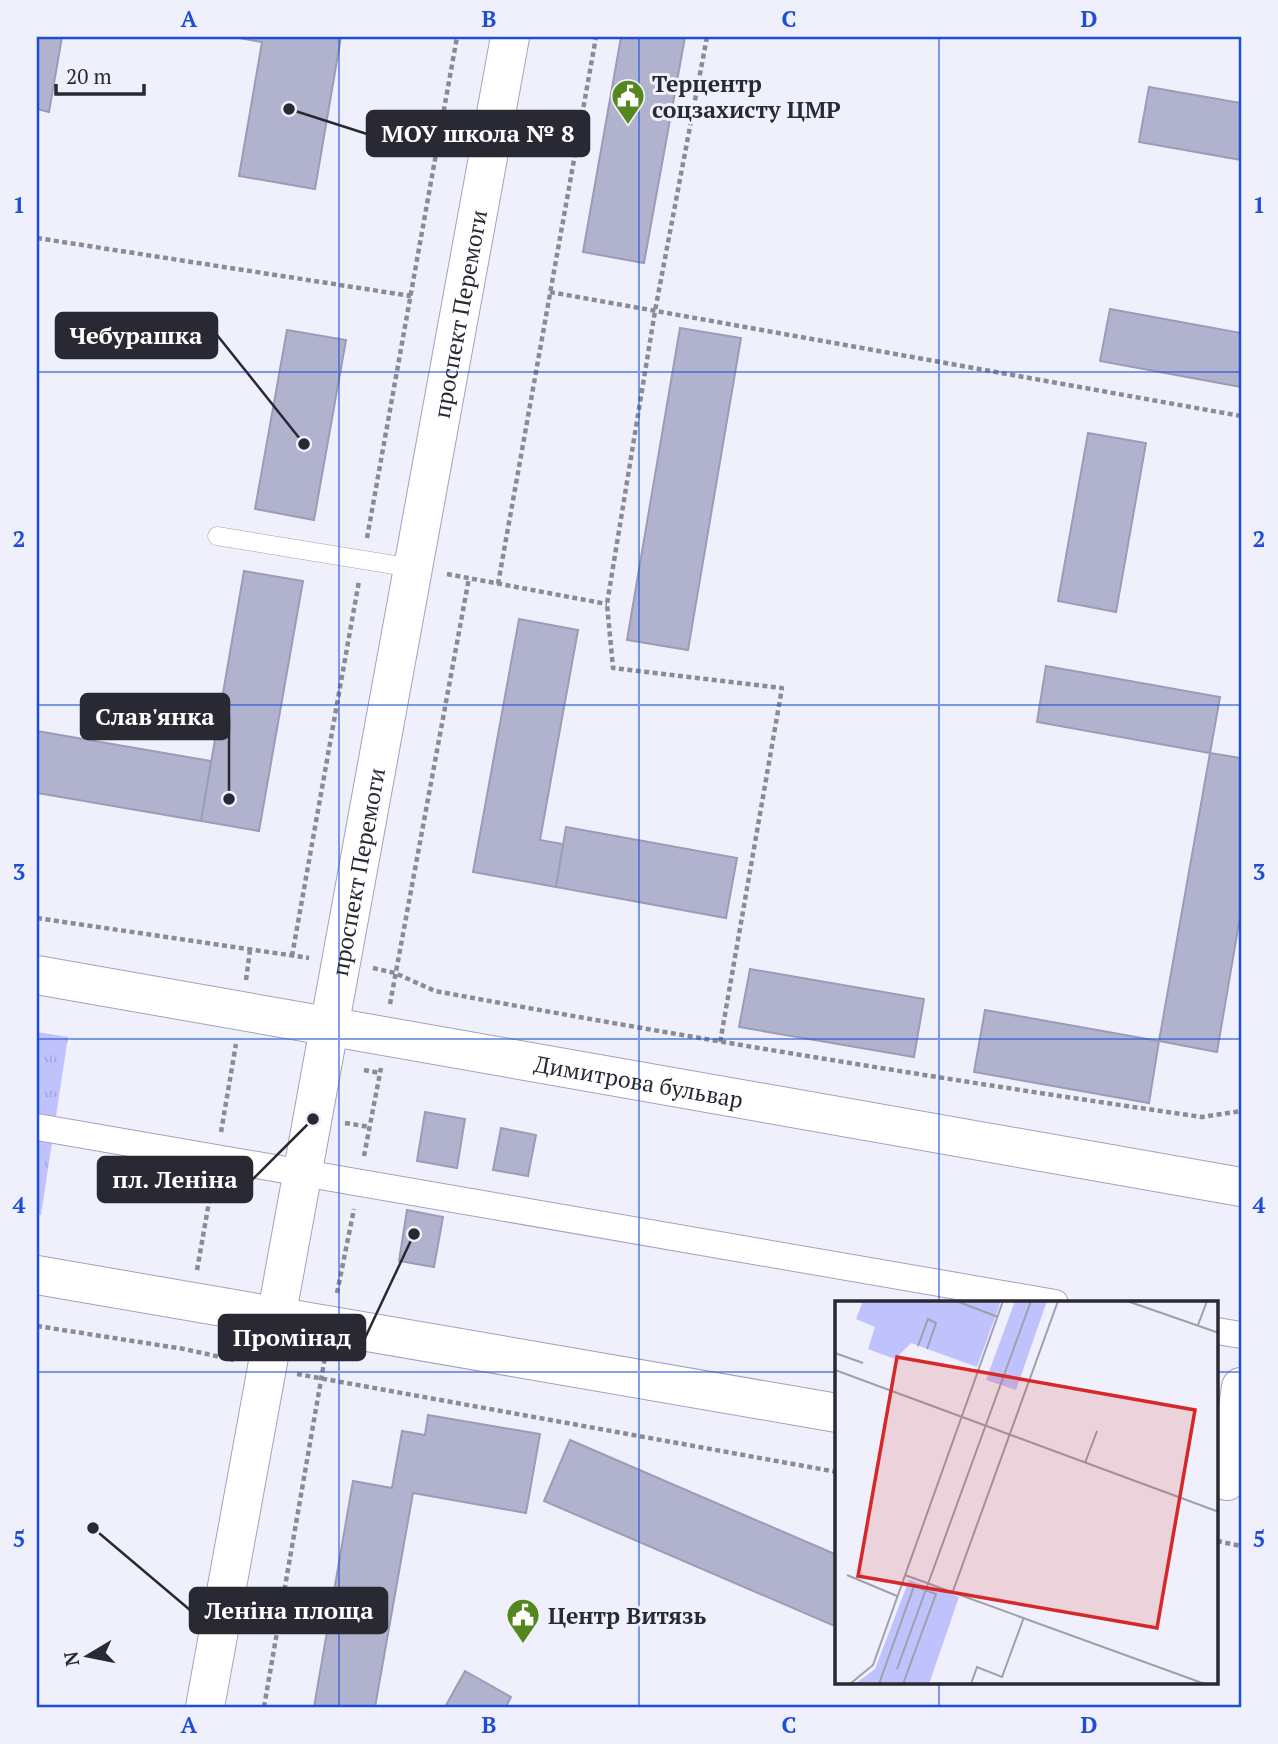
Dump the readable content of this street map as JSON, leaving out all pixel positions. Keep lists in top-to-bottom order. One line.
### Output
{"streets":{"street":["проспект Перемоги","Димитрова бульвар"]},"crossings":[["проспект Перемоги","Димитрова бульвар"]],"places":{"other":["МОУ школа № 8","Чебурашка","Слав'янка","пл. Леніна","Промінад","Леніна площа"],"public building":["Терцентр соцзахисту ЦМР","Центр Витязь"]},"scale_bar":"20 m","north":"left","grid":{"columns":["A","B","C","D"],"rows":["1","2","3","4","5"]}}
